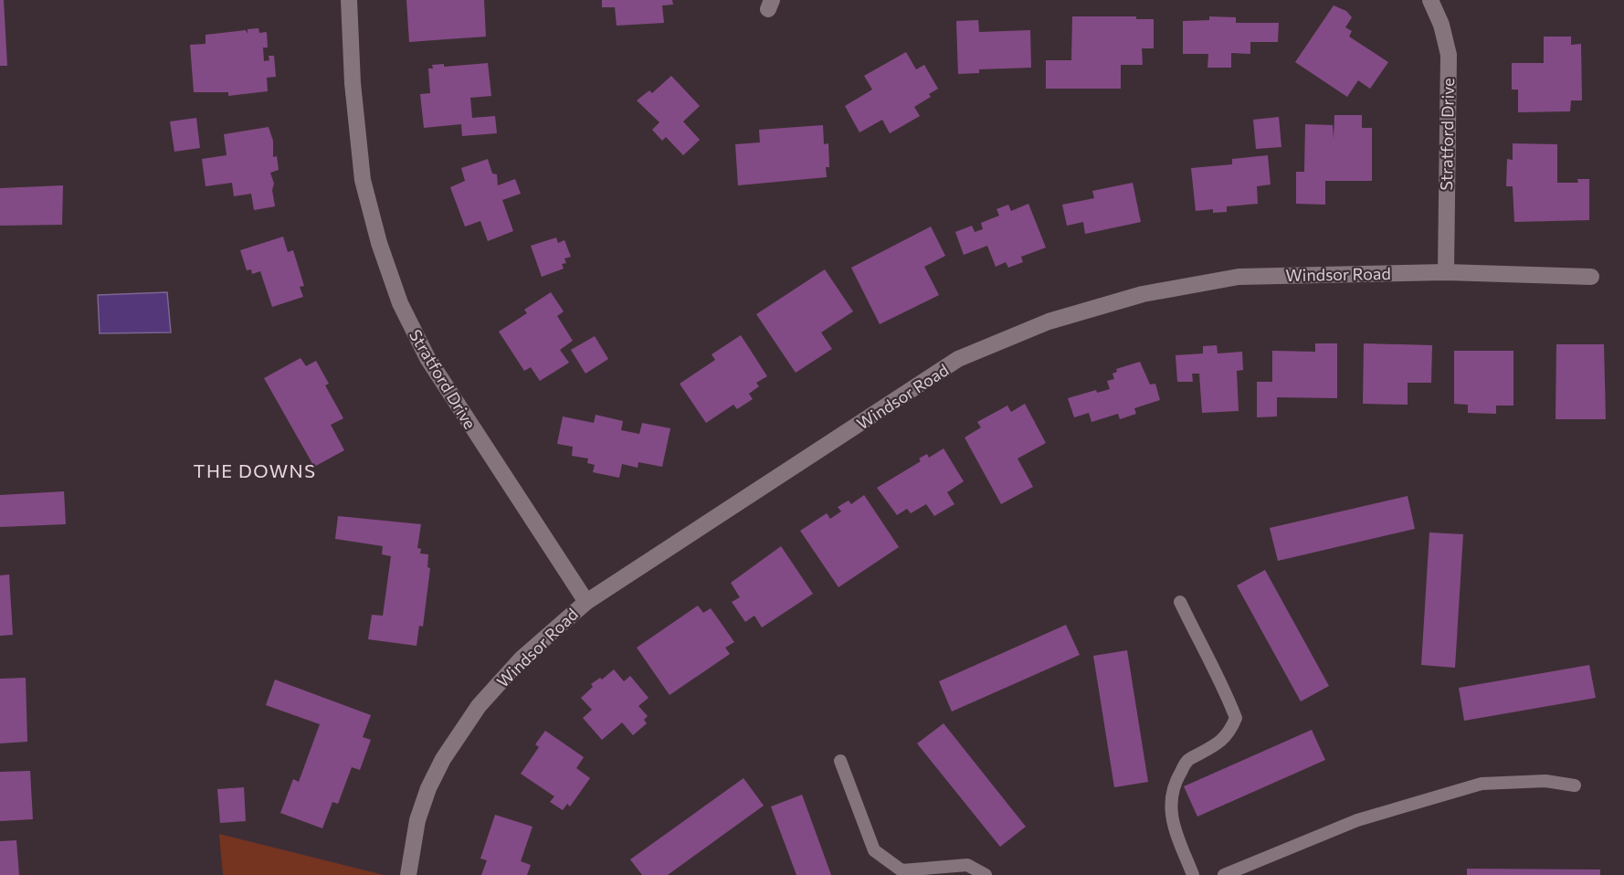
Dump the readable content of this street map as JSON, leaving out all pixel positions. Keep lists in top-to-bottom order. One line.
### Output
{"streets":{"street":["Stratford Drive","Windsor Road"]},"crossings":[["Stratford Drive","Windsor Road"]],"districts":["THE DOWNS"]}
